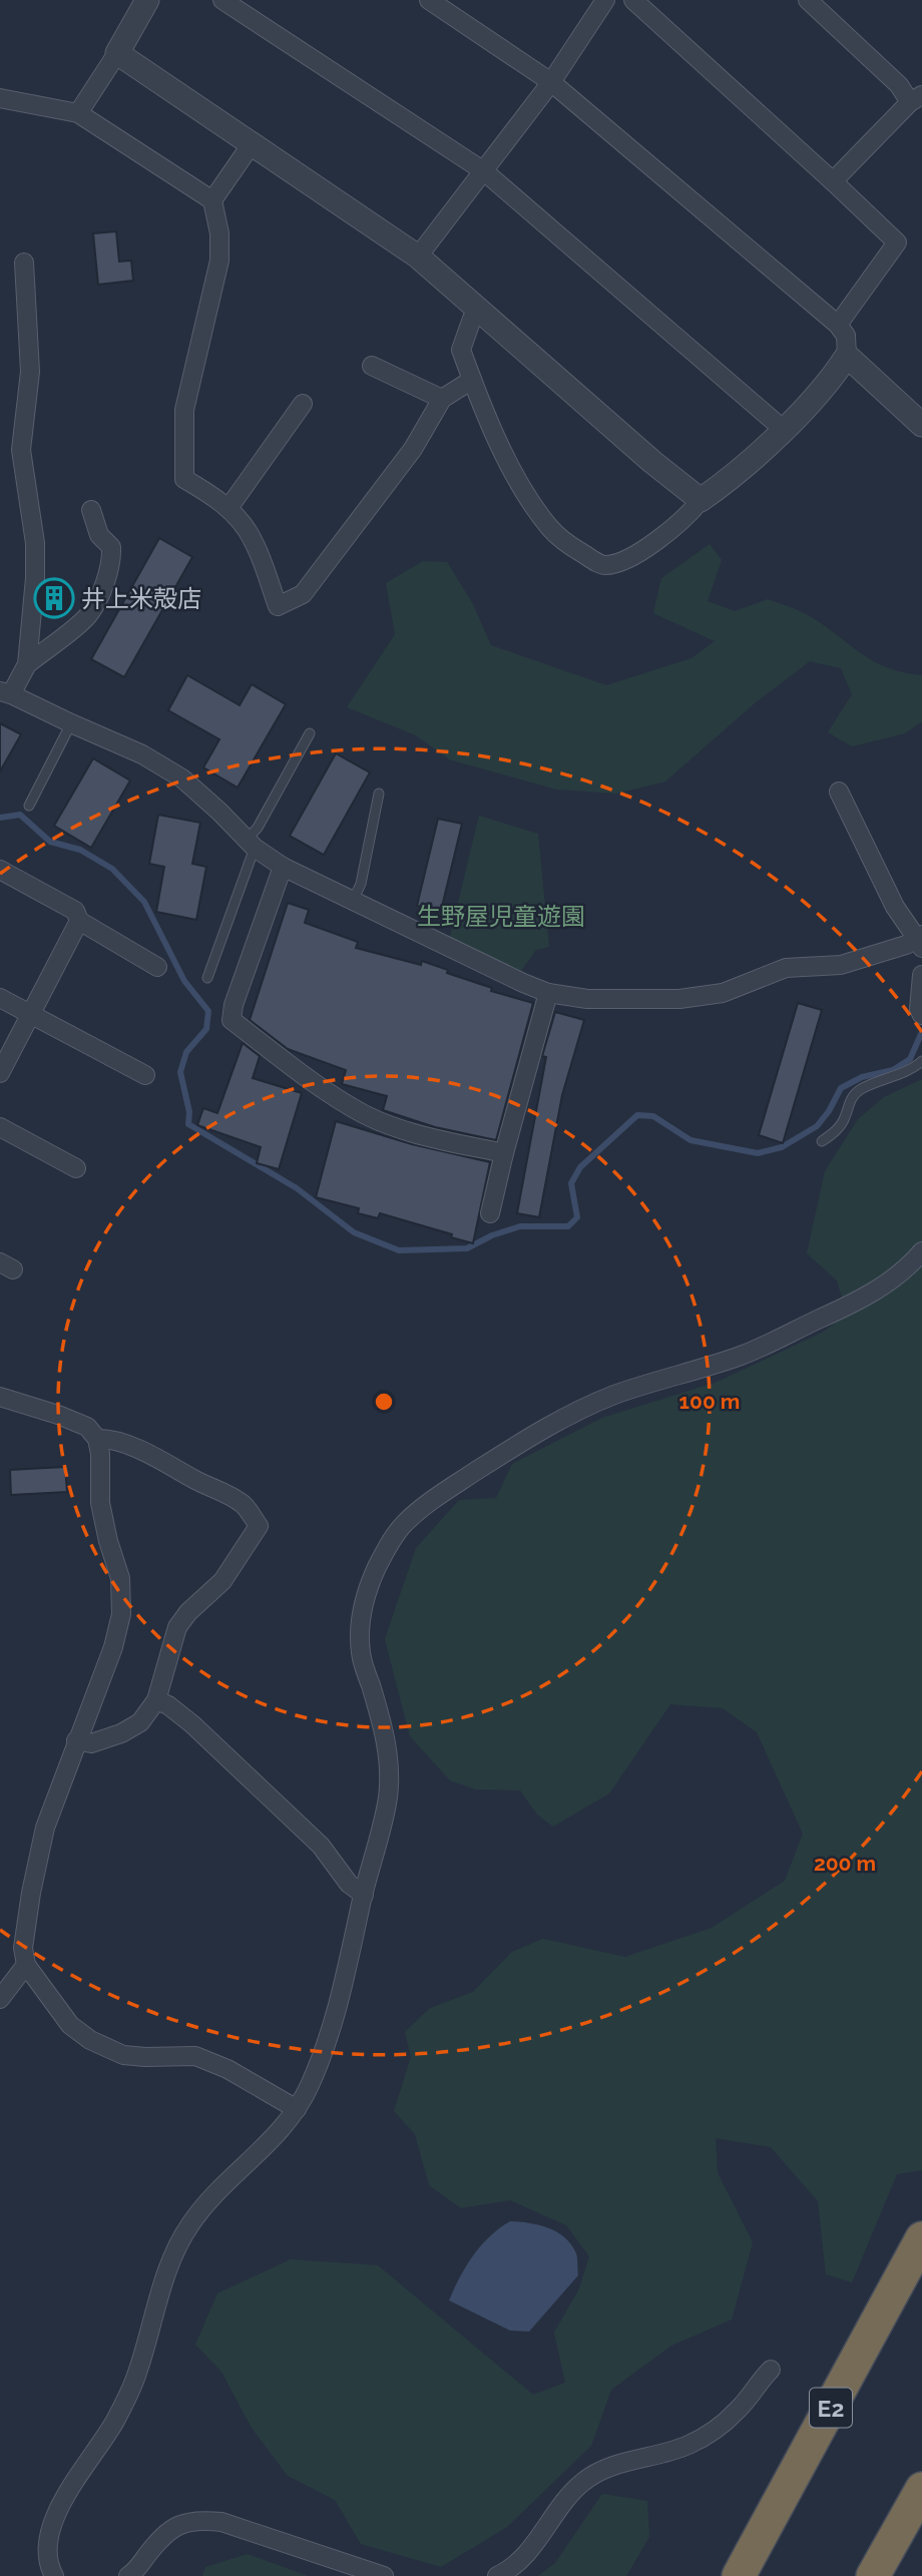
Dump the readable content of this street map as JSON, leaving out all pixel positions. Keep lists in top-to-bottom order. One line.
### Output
{"streets":{"highway":["E2"]},"parks":["生野屋児童遊園"],"places":{"building":["井上米殻店"]},"rings":["100 m","200 m"]}
